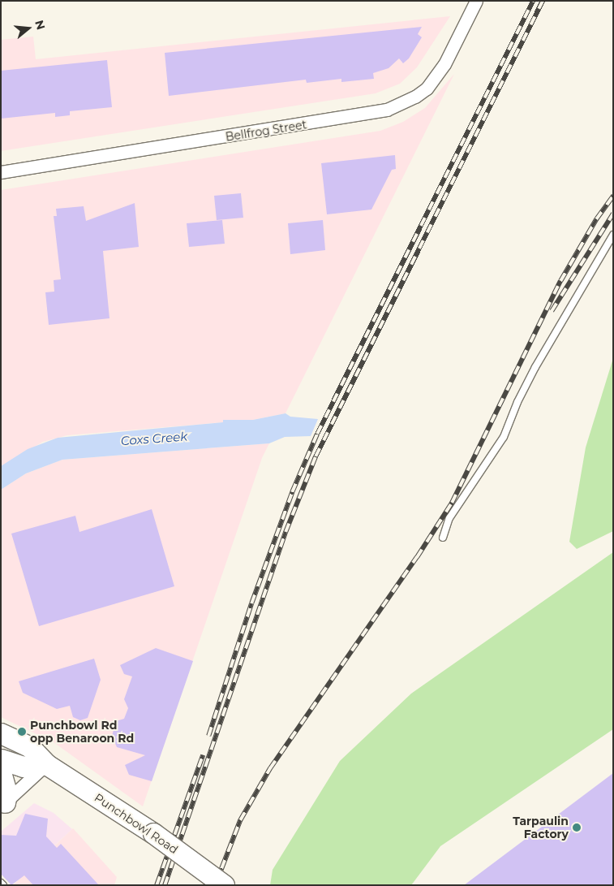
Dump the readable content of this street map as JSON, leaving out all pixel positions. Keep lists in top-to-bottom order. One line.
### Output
{"streets":{"main road":["Punchbowl Road"],"street":["Bellfrog Street"]},"water":["Coxs Creek"],"places":["Punchbowl Rd opp Benaroon Rd","Tarpaulin Factory"],"north":"right"}
